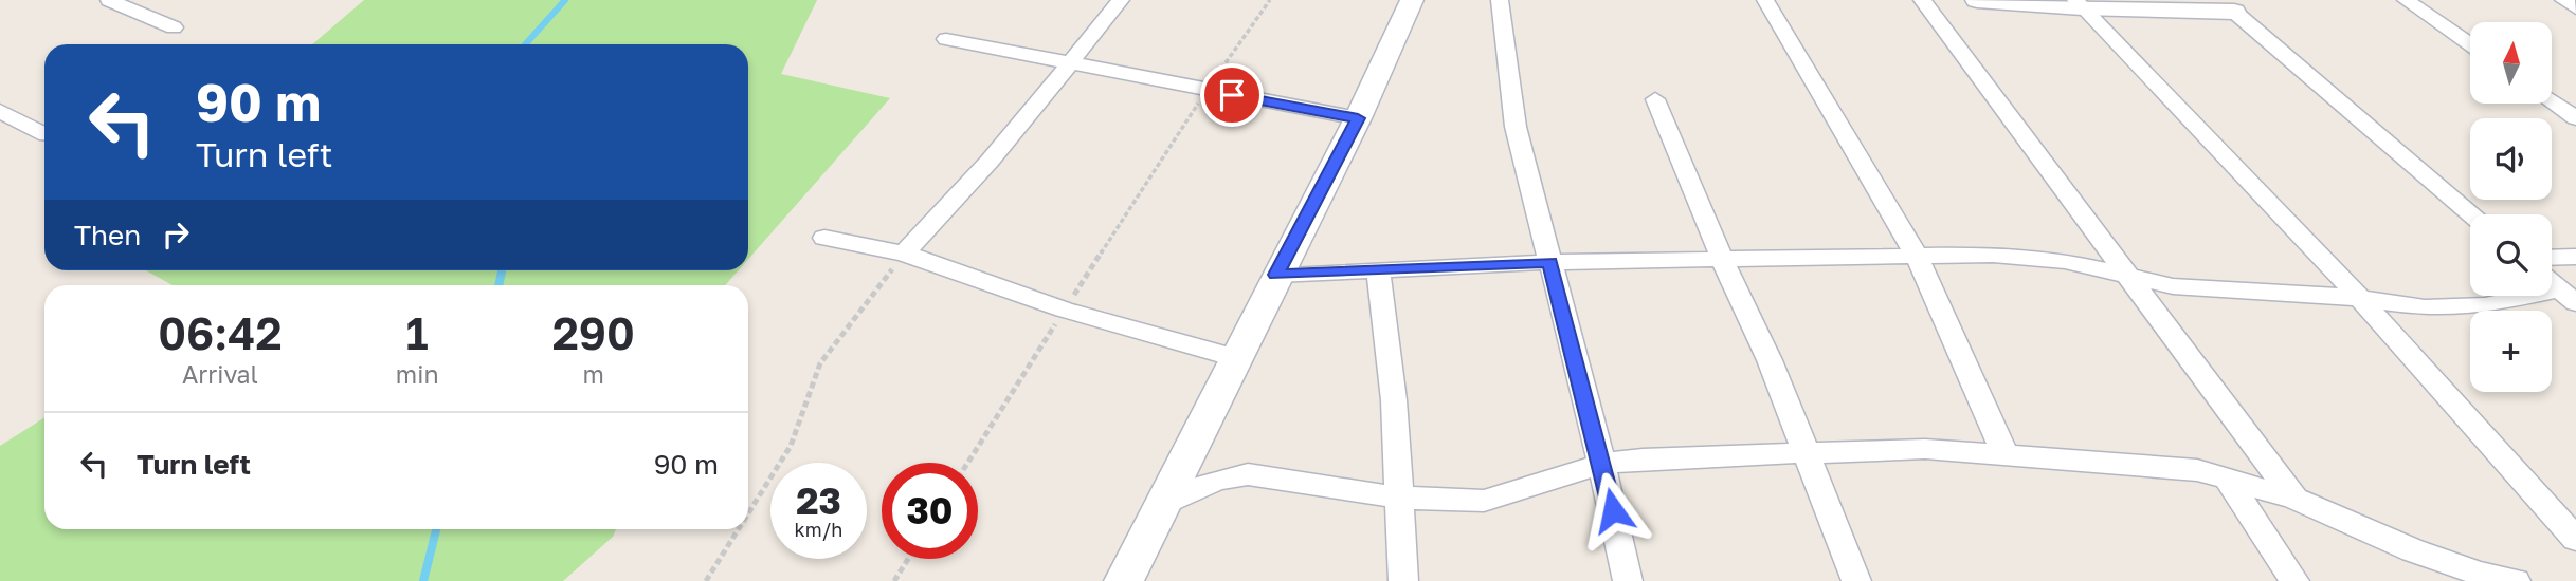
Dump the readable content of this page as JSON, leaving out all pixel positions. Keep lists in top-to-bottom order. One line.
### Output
{"north":"top","page":{"map_buttons":"+","turn":["90 m","Turn left"],"then":"Then","eta":["06:42","Arrival","1","min","290","m"],"list":[{"name":"Turn left","value":"90 m"}],"speed":"23 km/h","limit":"30"}}
